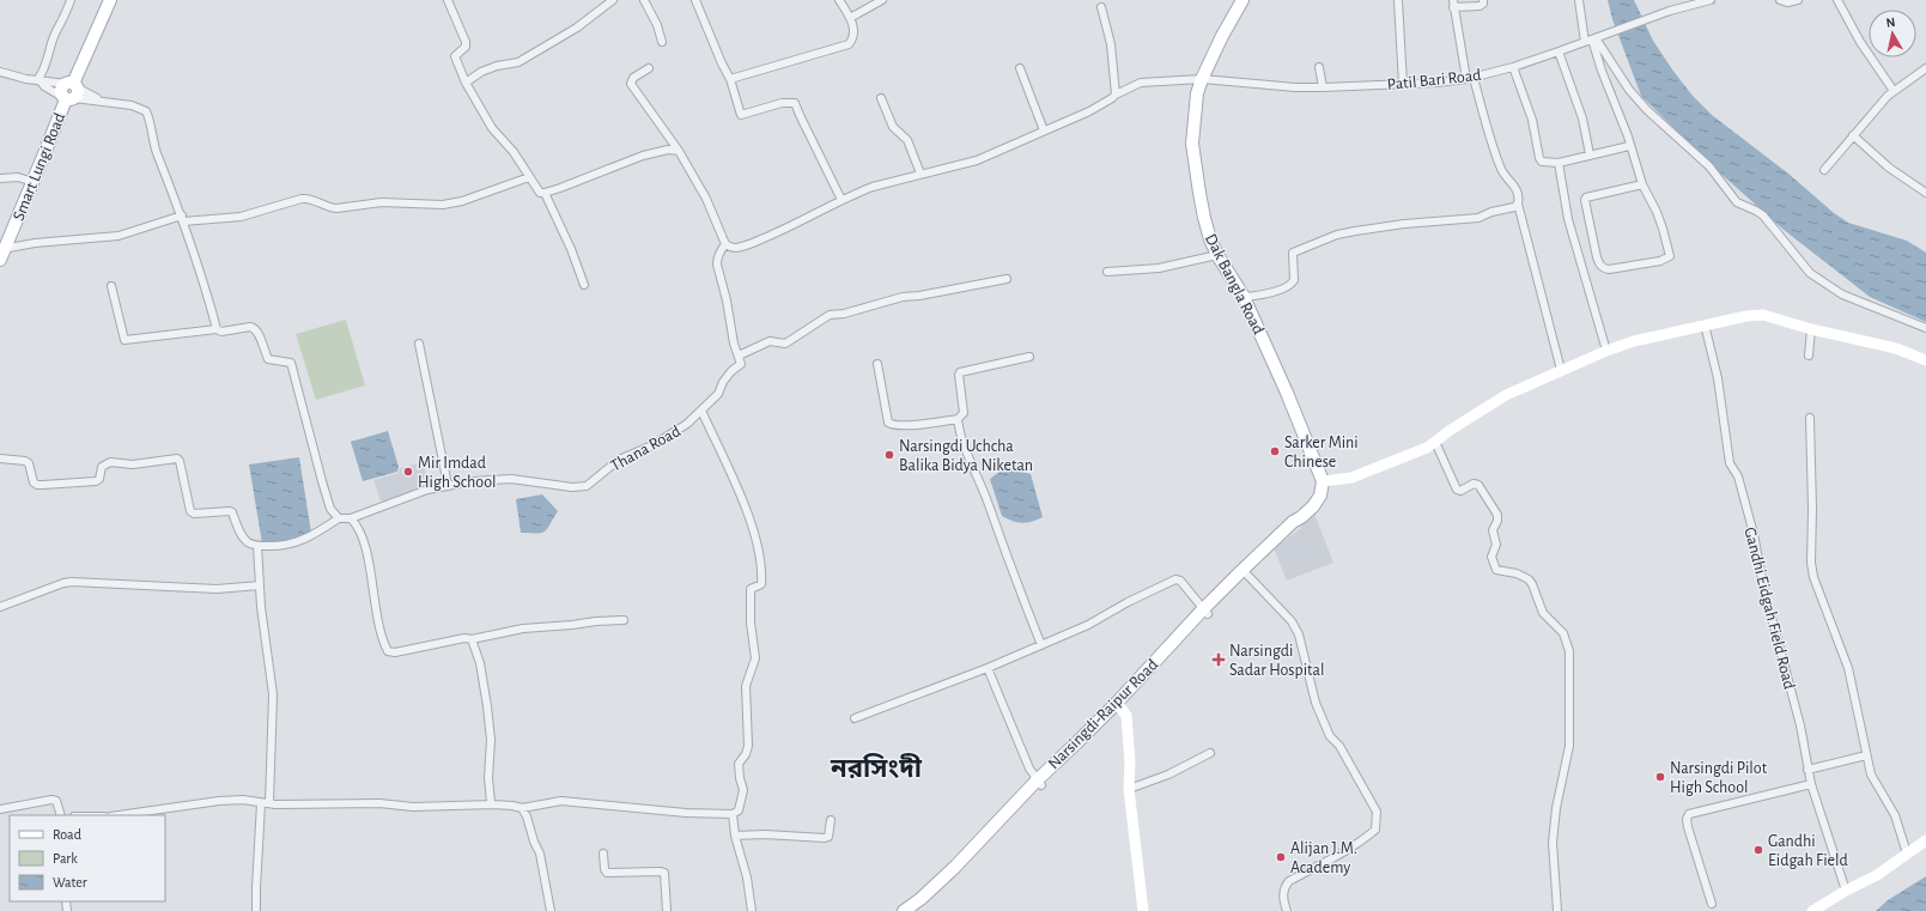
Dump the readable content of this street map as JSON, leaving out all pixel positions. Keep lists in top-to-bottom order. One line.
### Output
{"streets":{"main road":["Smart Lungi Road","Dak Bangla Road","Narsingdi-Raipur Road"],"street":["Patil Bari Road","Thana Road","Gandhi Eidgah Field Road"]},"crossings":[["Patil Bari Road","Dak Bangla Road"],["Dak Bangla Road","Narsingdi-Raipur Road"]],"districts":["নরসিংদী"],"places":{"other":["Sarker Mini Chinese","Narsingdi Uchcha Balika Bidya Niketan","Mir Imdad High School","Narsingdi Pilot High School","Gandhi Eidgah Field","Alijan J.M. Academy"],"health":["Narsingdi Sadar Hospital"]},"legend":["Road","Park","Water"],"north":"top"}
